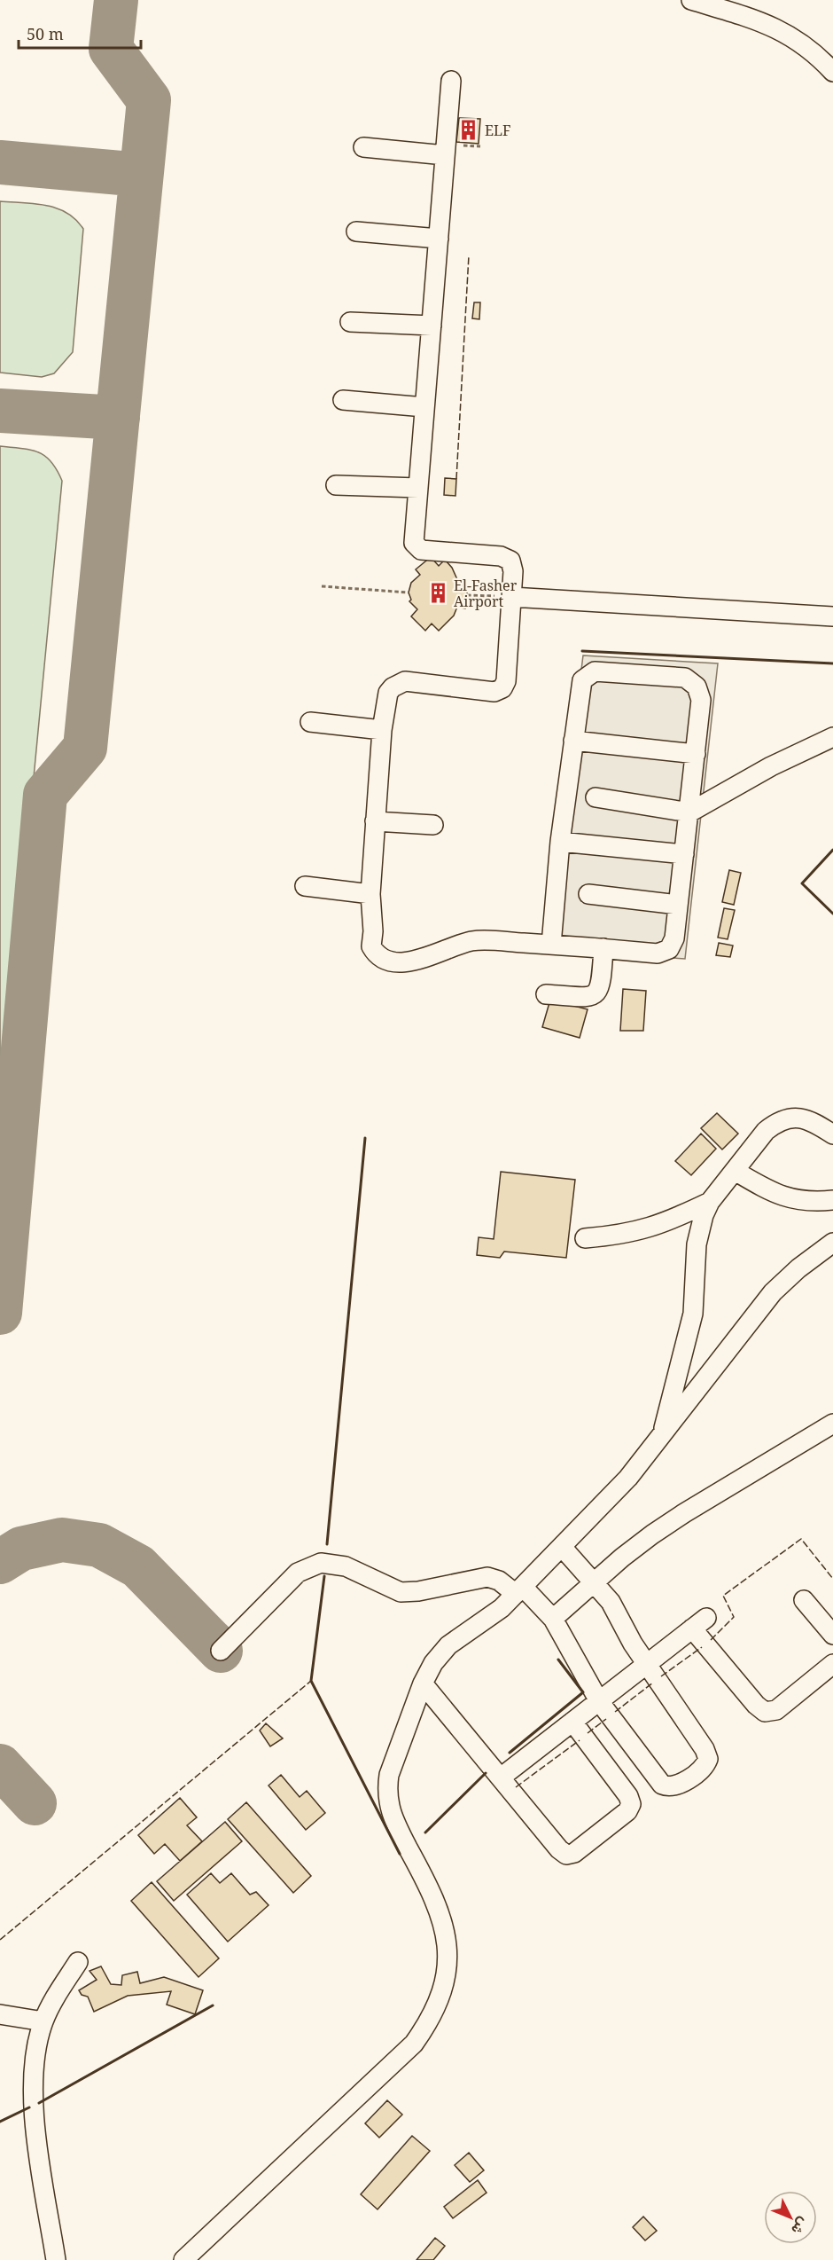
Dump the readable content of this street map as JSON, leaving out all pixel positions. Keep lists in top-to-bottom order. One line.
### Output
{"places":{"building":["ELF","El-Fasher Airport"]},"scale_bar":"50 m","north":"bottom right"}
